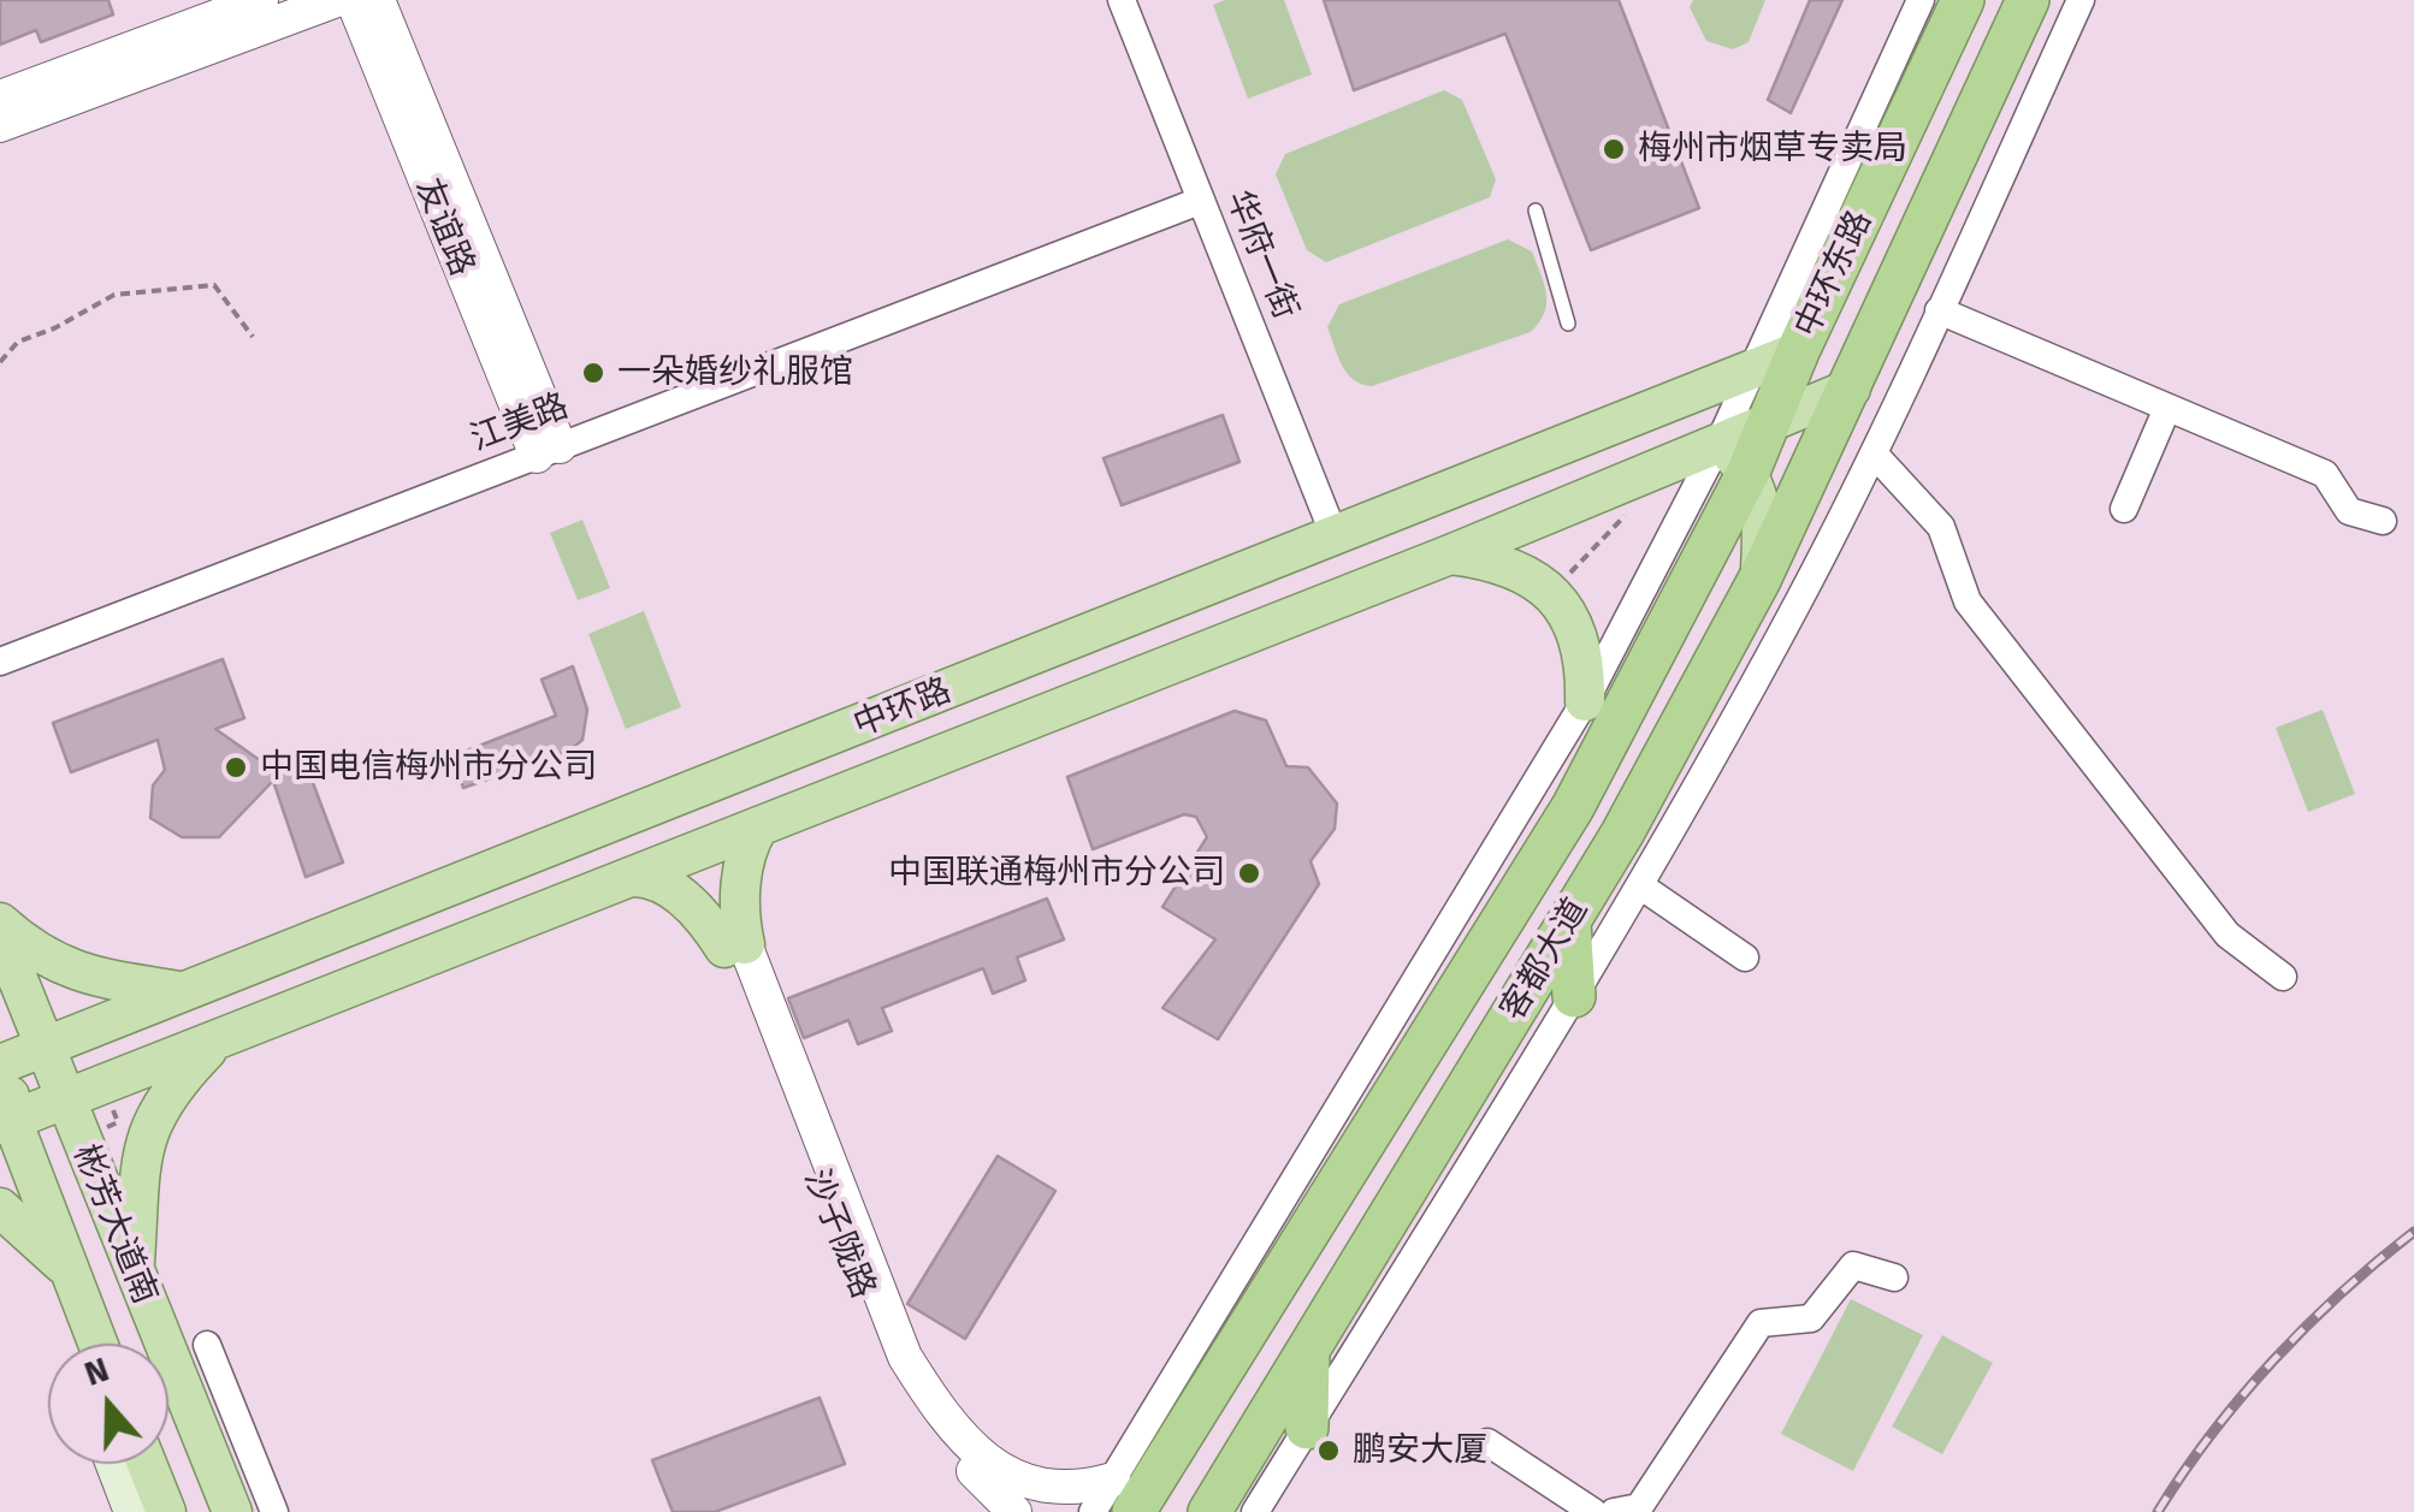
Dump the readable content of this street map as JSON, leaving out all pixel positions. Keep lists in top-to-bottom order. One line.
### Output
{"streets":{"highway":["中环东路","客都大道"],"main road":["中环路","彬芳大道南"],"street":["友谊路","华府一街","江美路","沙子陇路"]},"crossings":[["友谊路","江美路"],["华府一街","江美路"],["华府一街","中环路"],["中环东路","中环路"],["中环东路","客都大道"],["中环路","客都大道"],["中环路","彬芳大道南"]],"places":["梅州市烟草专卖局","一朵婚纱礼服馆","中国电信梅州市分公司","中国联通梅州市分公司","鹏安大厦"],"north":"top"}
